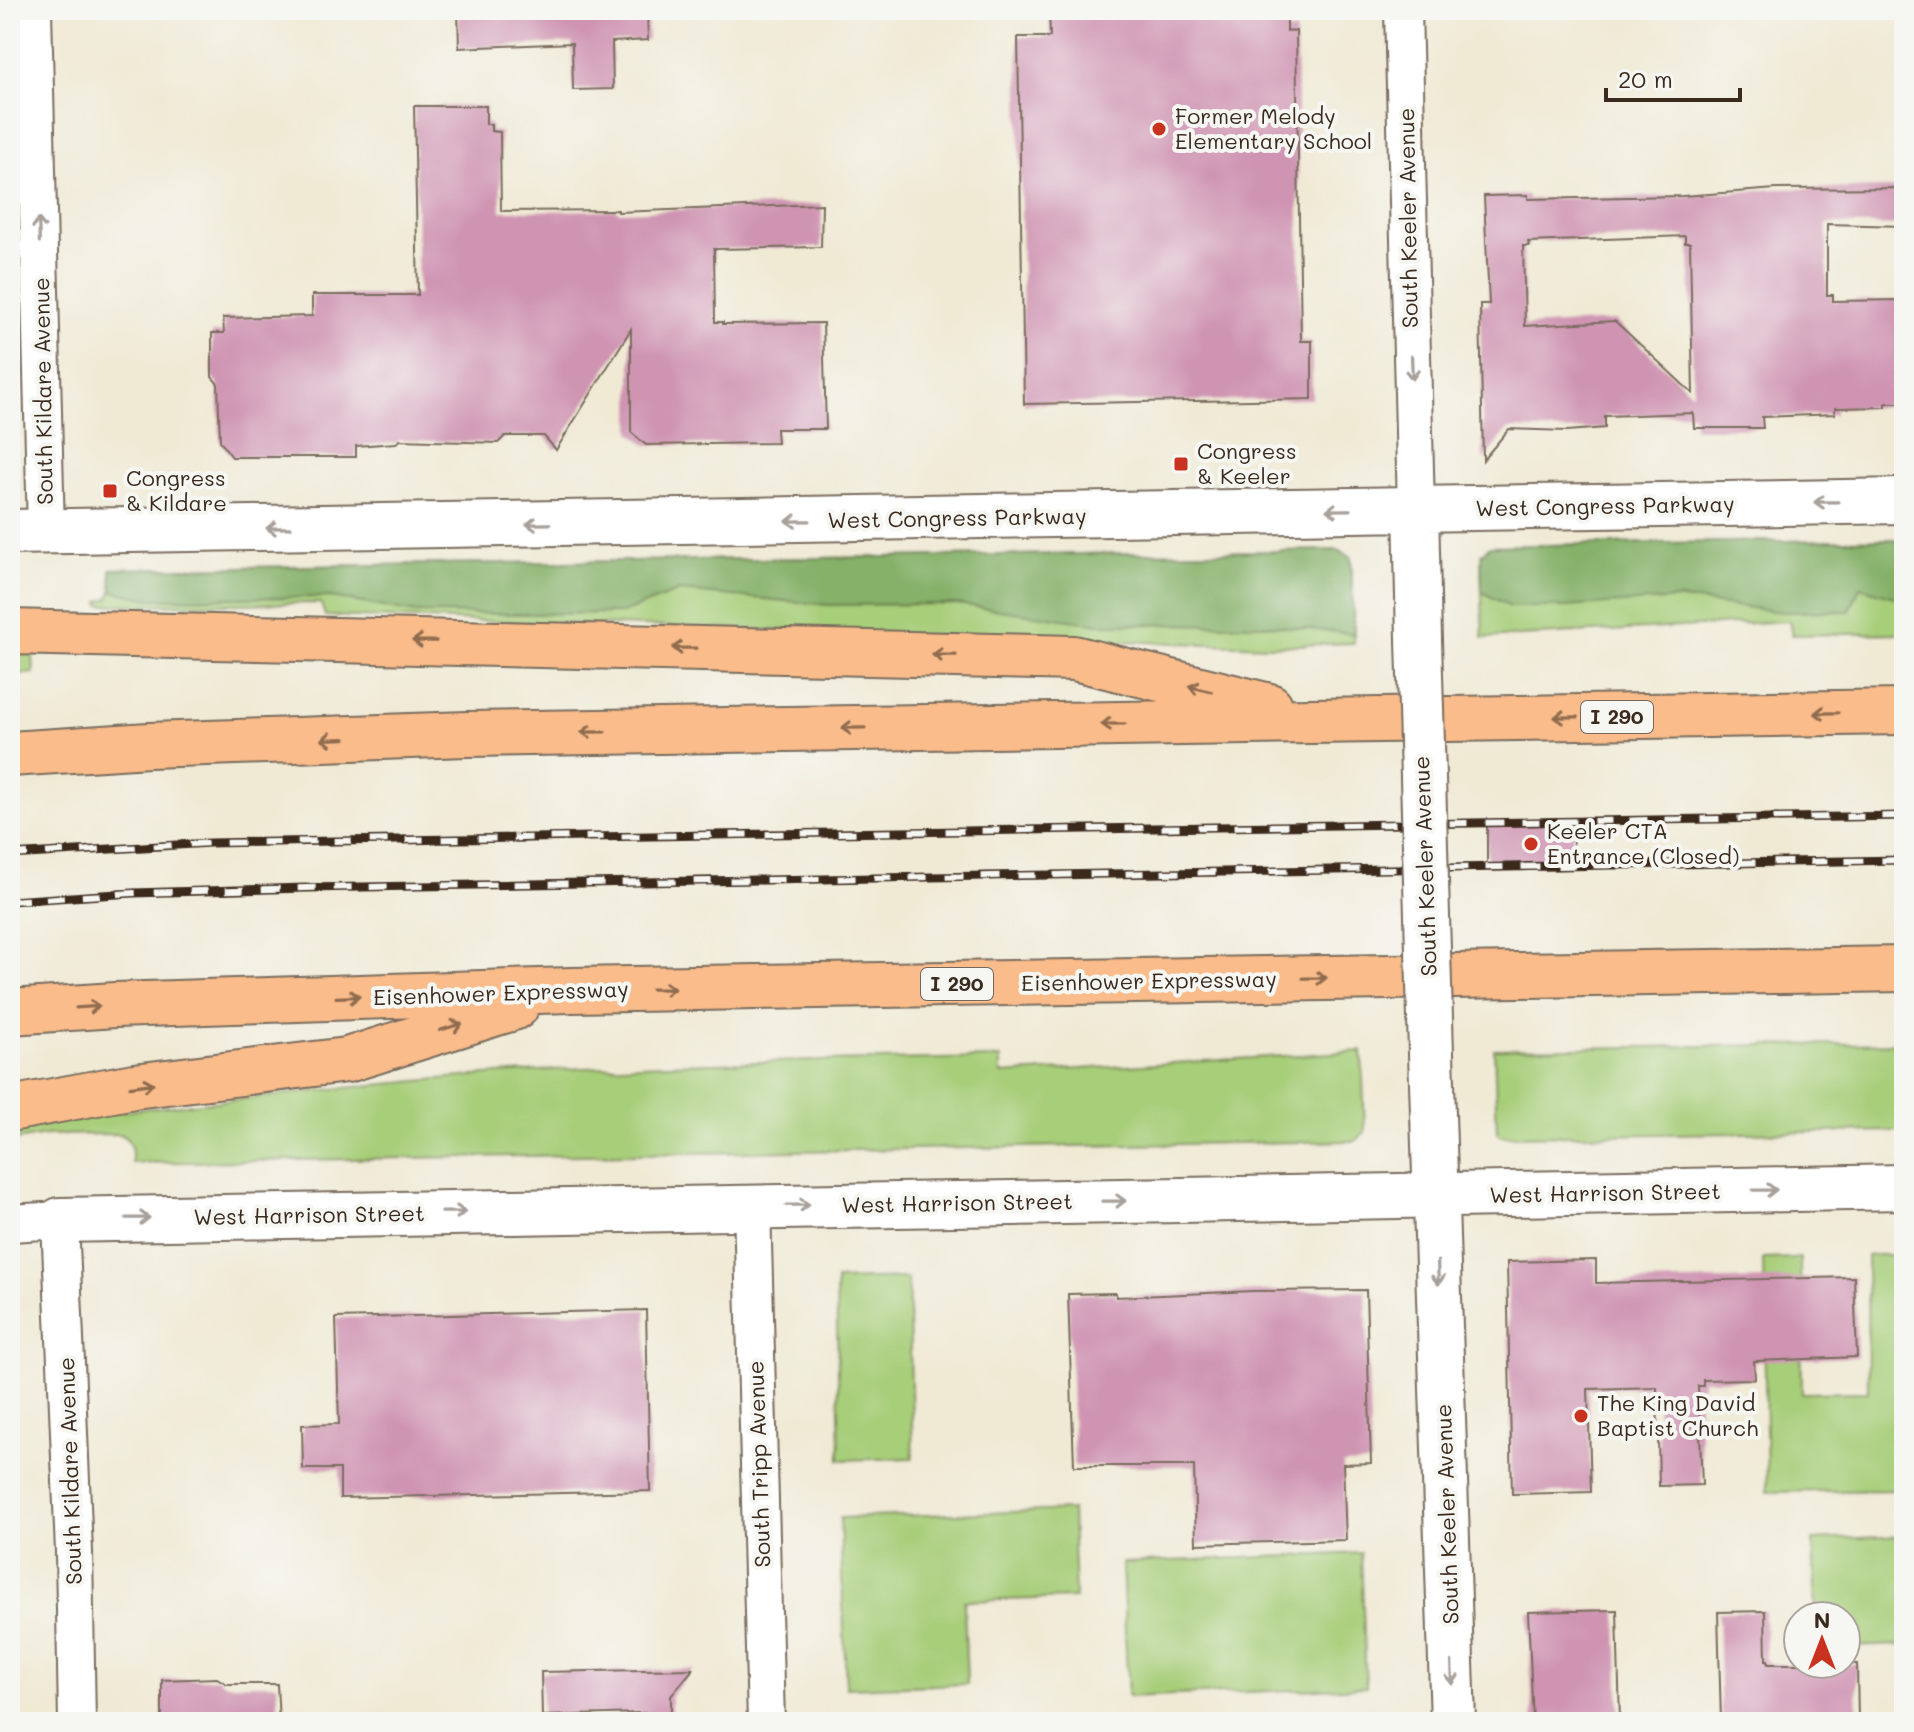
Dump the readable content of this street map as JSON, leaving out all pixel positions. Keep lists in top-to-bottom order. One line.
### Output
{"streets":{"highway":["I 290","Eisenhower Expressway"],"street":["South Keeler Avenue","South Kildare Avenue","West Congress Parkway","West Harrison Street","South Tripp Avenue"]},"crossings":[["South Keeler Avenue","West Congress Parkway"],["South Keeler Avenue","West Harrison Street"],["South Kildare Avenue","West Congress Parkway"],["South Kildare Avenue","West Harrison Street"],["West Harrison Street","South Tripp Avenue"]],"one_way":["South Keeler Avenue","South Kildare Avenue","West Congress Parkway","West Harrison Street"],"places":{"other":["Former Melody Elementary School","Keeler CTA Entrance (Closed)","The King David Baptist Church"],"transit":["Congress & Keeler","Congress & Kildare"]},"scale_bar":"20 m","north":"top"}
